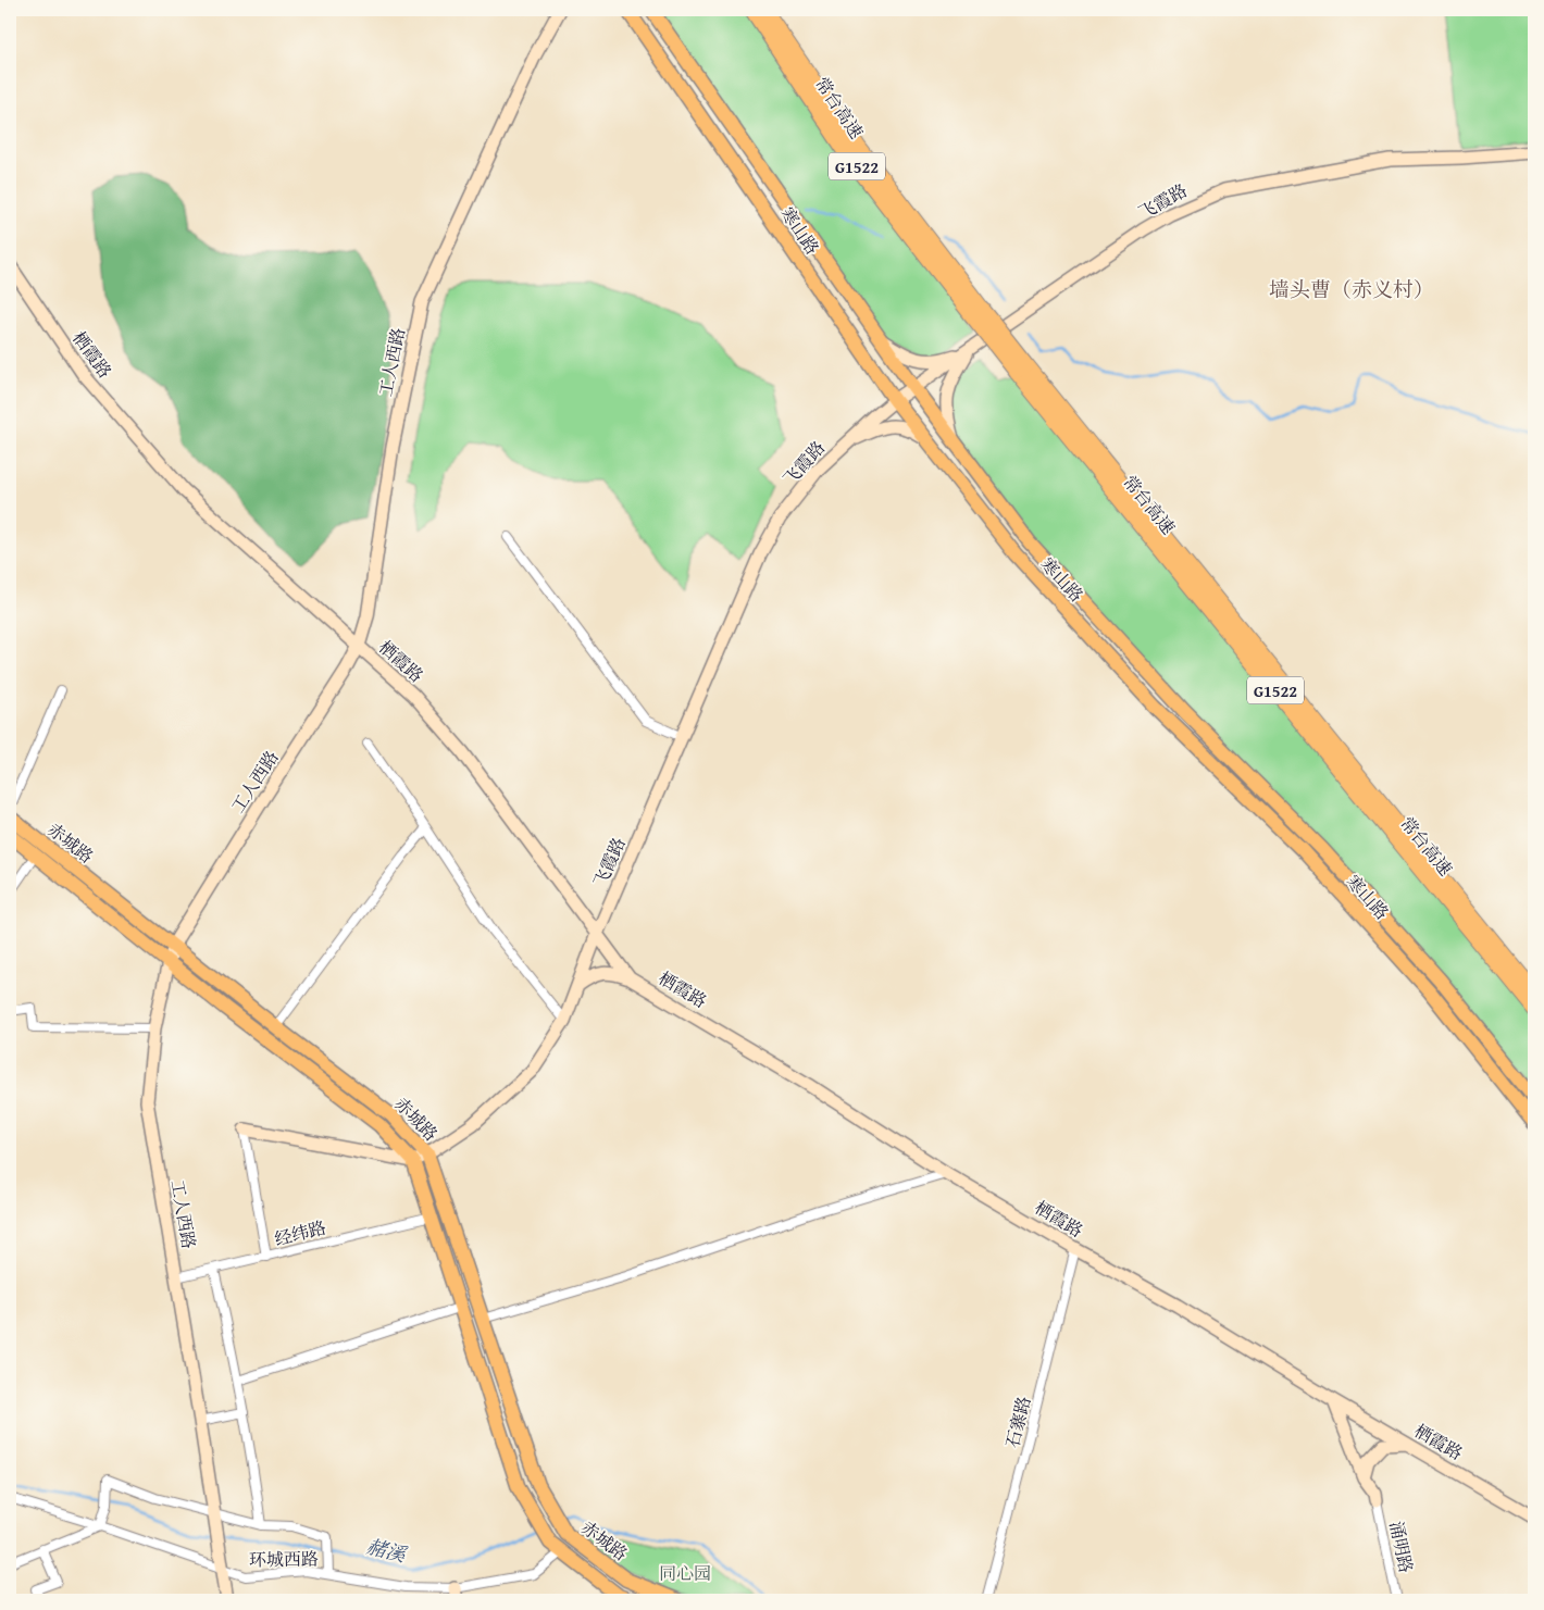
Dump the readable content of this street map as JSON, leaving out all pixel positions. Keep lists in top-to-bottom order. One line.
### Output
{"streets":{"highway":["常台高速","G1522"],"main road":["飞霞路","寒山路","栖霞路","工人西路","赤城路"],"street":["经纬路","石寨路","涌明路","环城西路"]},"crossings":[["飞霞路","寒山路"],["飞霞路","栖霞路"],["飞霞路","赤城路"],["栖霞路","工人西路"],["栖霞路","石寨路"],["工人西路","赤城路"],["工人西路","经纬路"],["工人西路","环城西路"],["赤城路","经纬路"],["赤城路","环城西路"]],"districts":["墙头曹（赤义村）"],"water":["赭溪"],"parks":["同心园"]}
